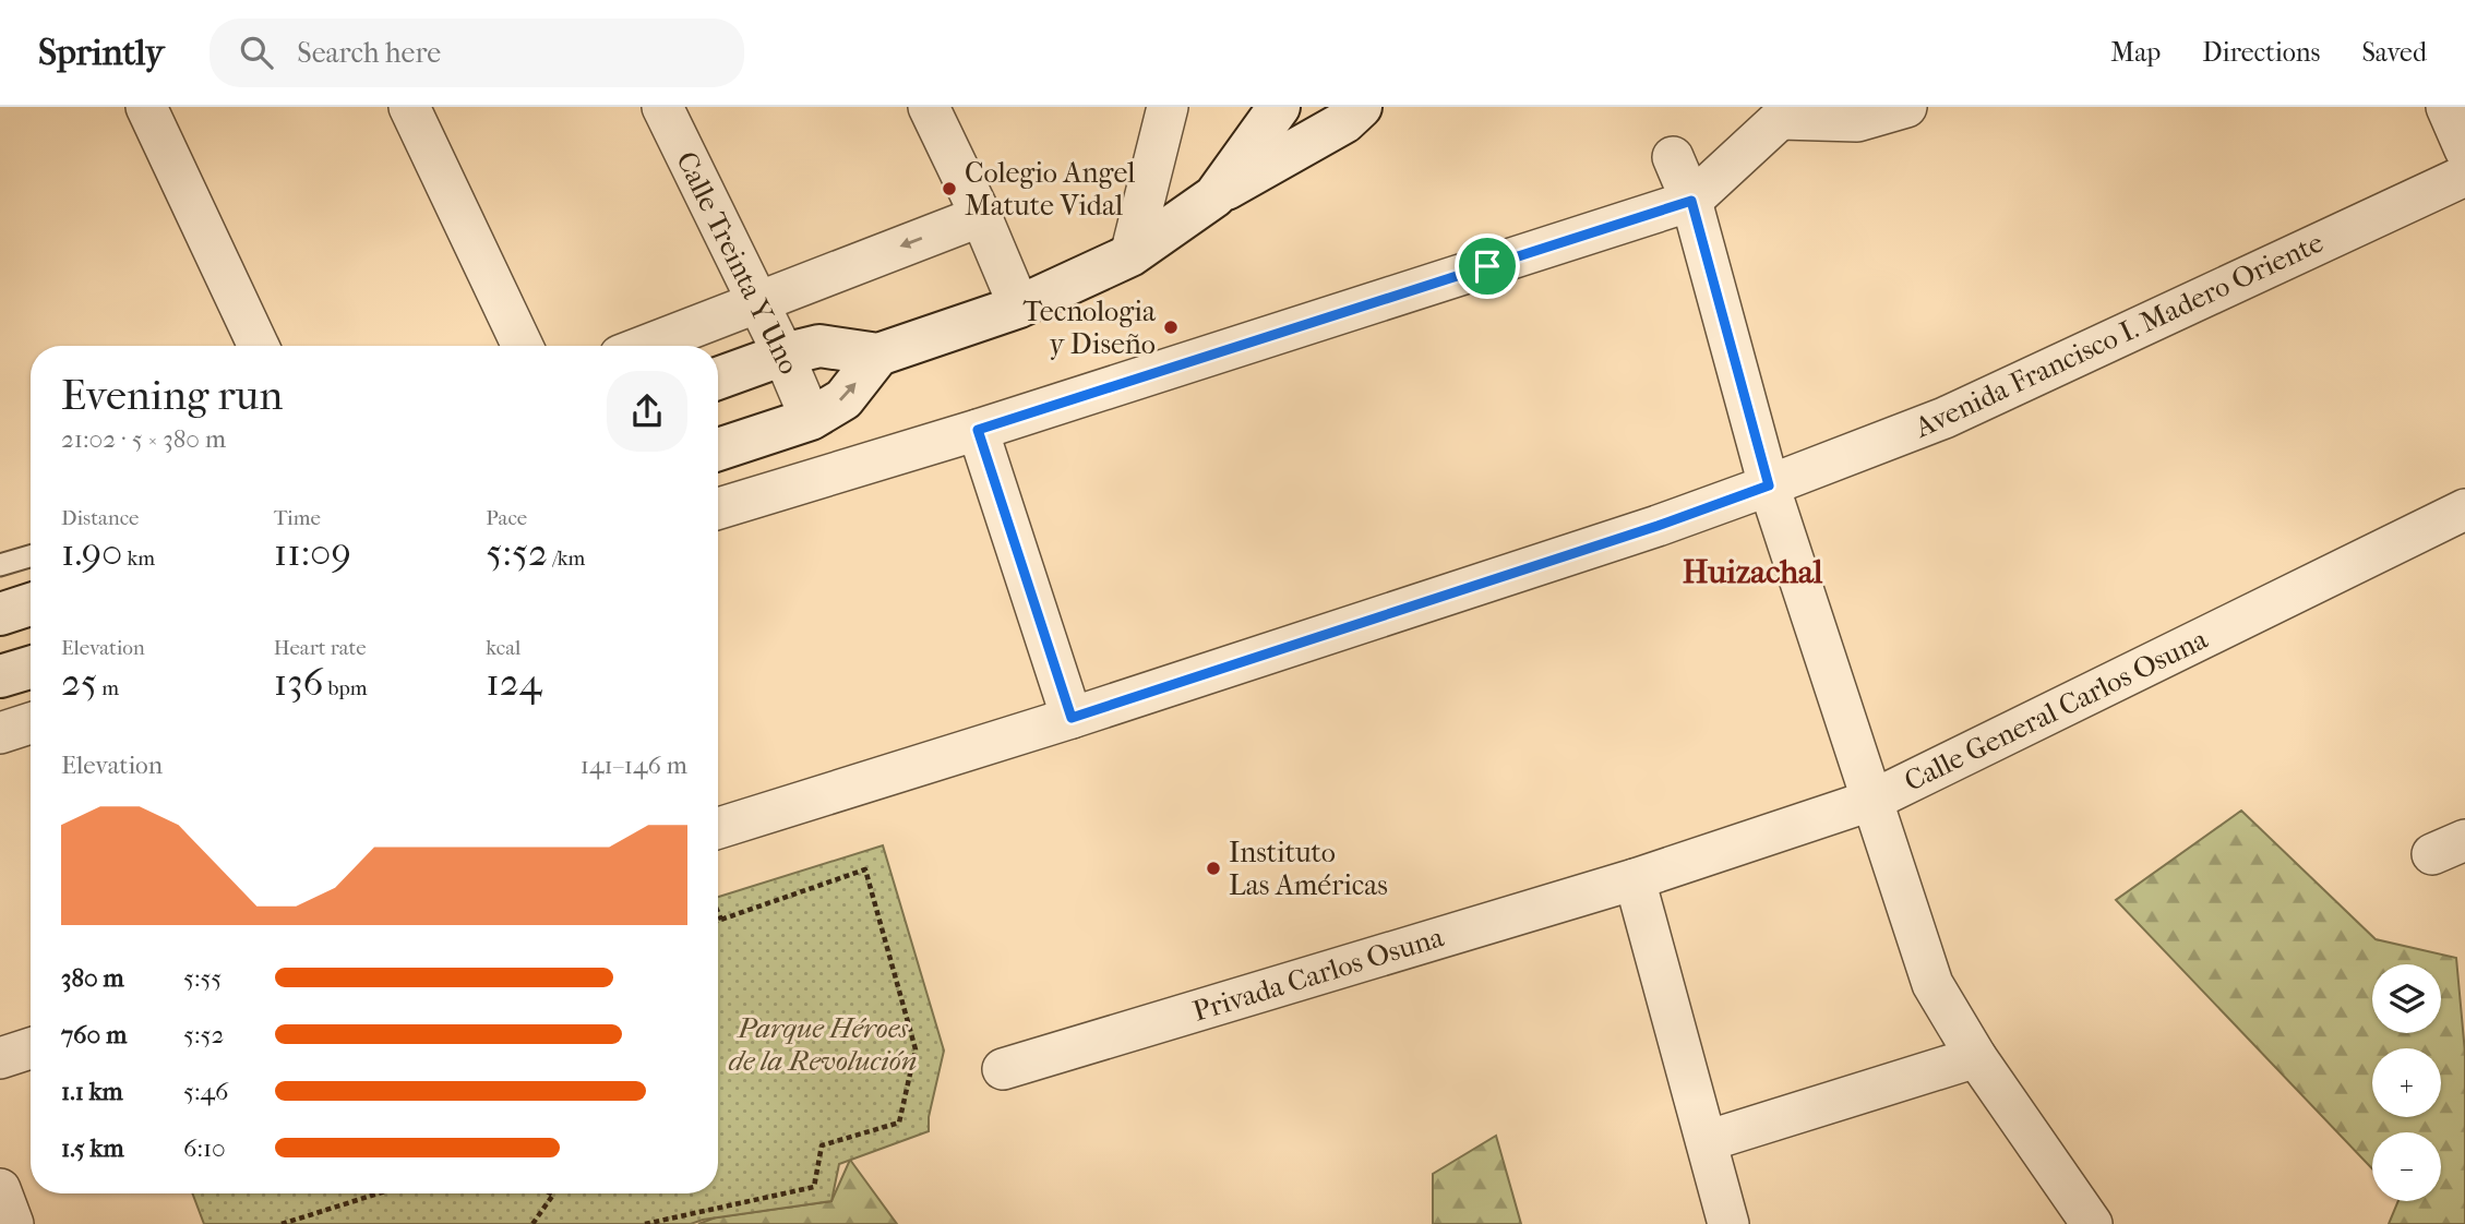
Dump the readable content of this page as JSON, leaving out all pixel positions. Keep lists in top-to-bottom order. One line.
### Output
{"streets":{"street":["Calle Treinta Y Uno","Avenida Francisco I. Madero Oriente","Calle General Carlos Osuna","Privada Carlos Osuna"]},"crossings":[["Calle General Carlos Osuna","Privada Carlos Osuna"]],"districts":["Huizachal"],"parks":["Parque Héroes de la Revolución"],"places":["Colegio Angel Matute Vidal","Tecnologia y Diseño","Instituto Las Américas"],"page":{"header":"Sprintly","search":"Search here","nav":["Map","Directions","Saved"],"heading":["Evening run","21:02 · 5 × 380 m"],"stats":[["Distance","1.90 km"],["Time","11:09"],["Pace","5:52 /km"],["Elevation","25 m"],["Heart rate","136 bpm"],["kcal","124"]],"chart":["Elevation","141–146 m"],"list":[{"name":"380 m","note":"5:55"},{"name":"760 m","note":"5:52"},{"name":"1.1 km","note":"5:46"},{"name":"1.5 km","note":"6:10"}],"map_buttons":["+","−"]}}
